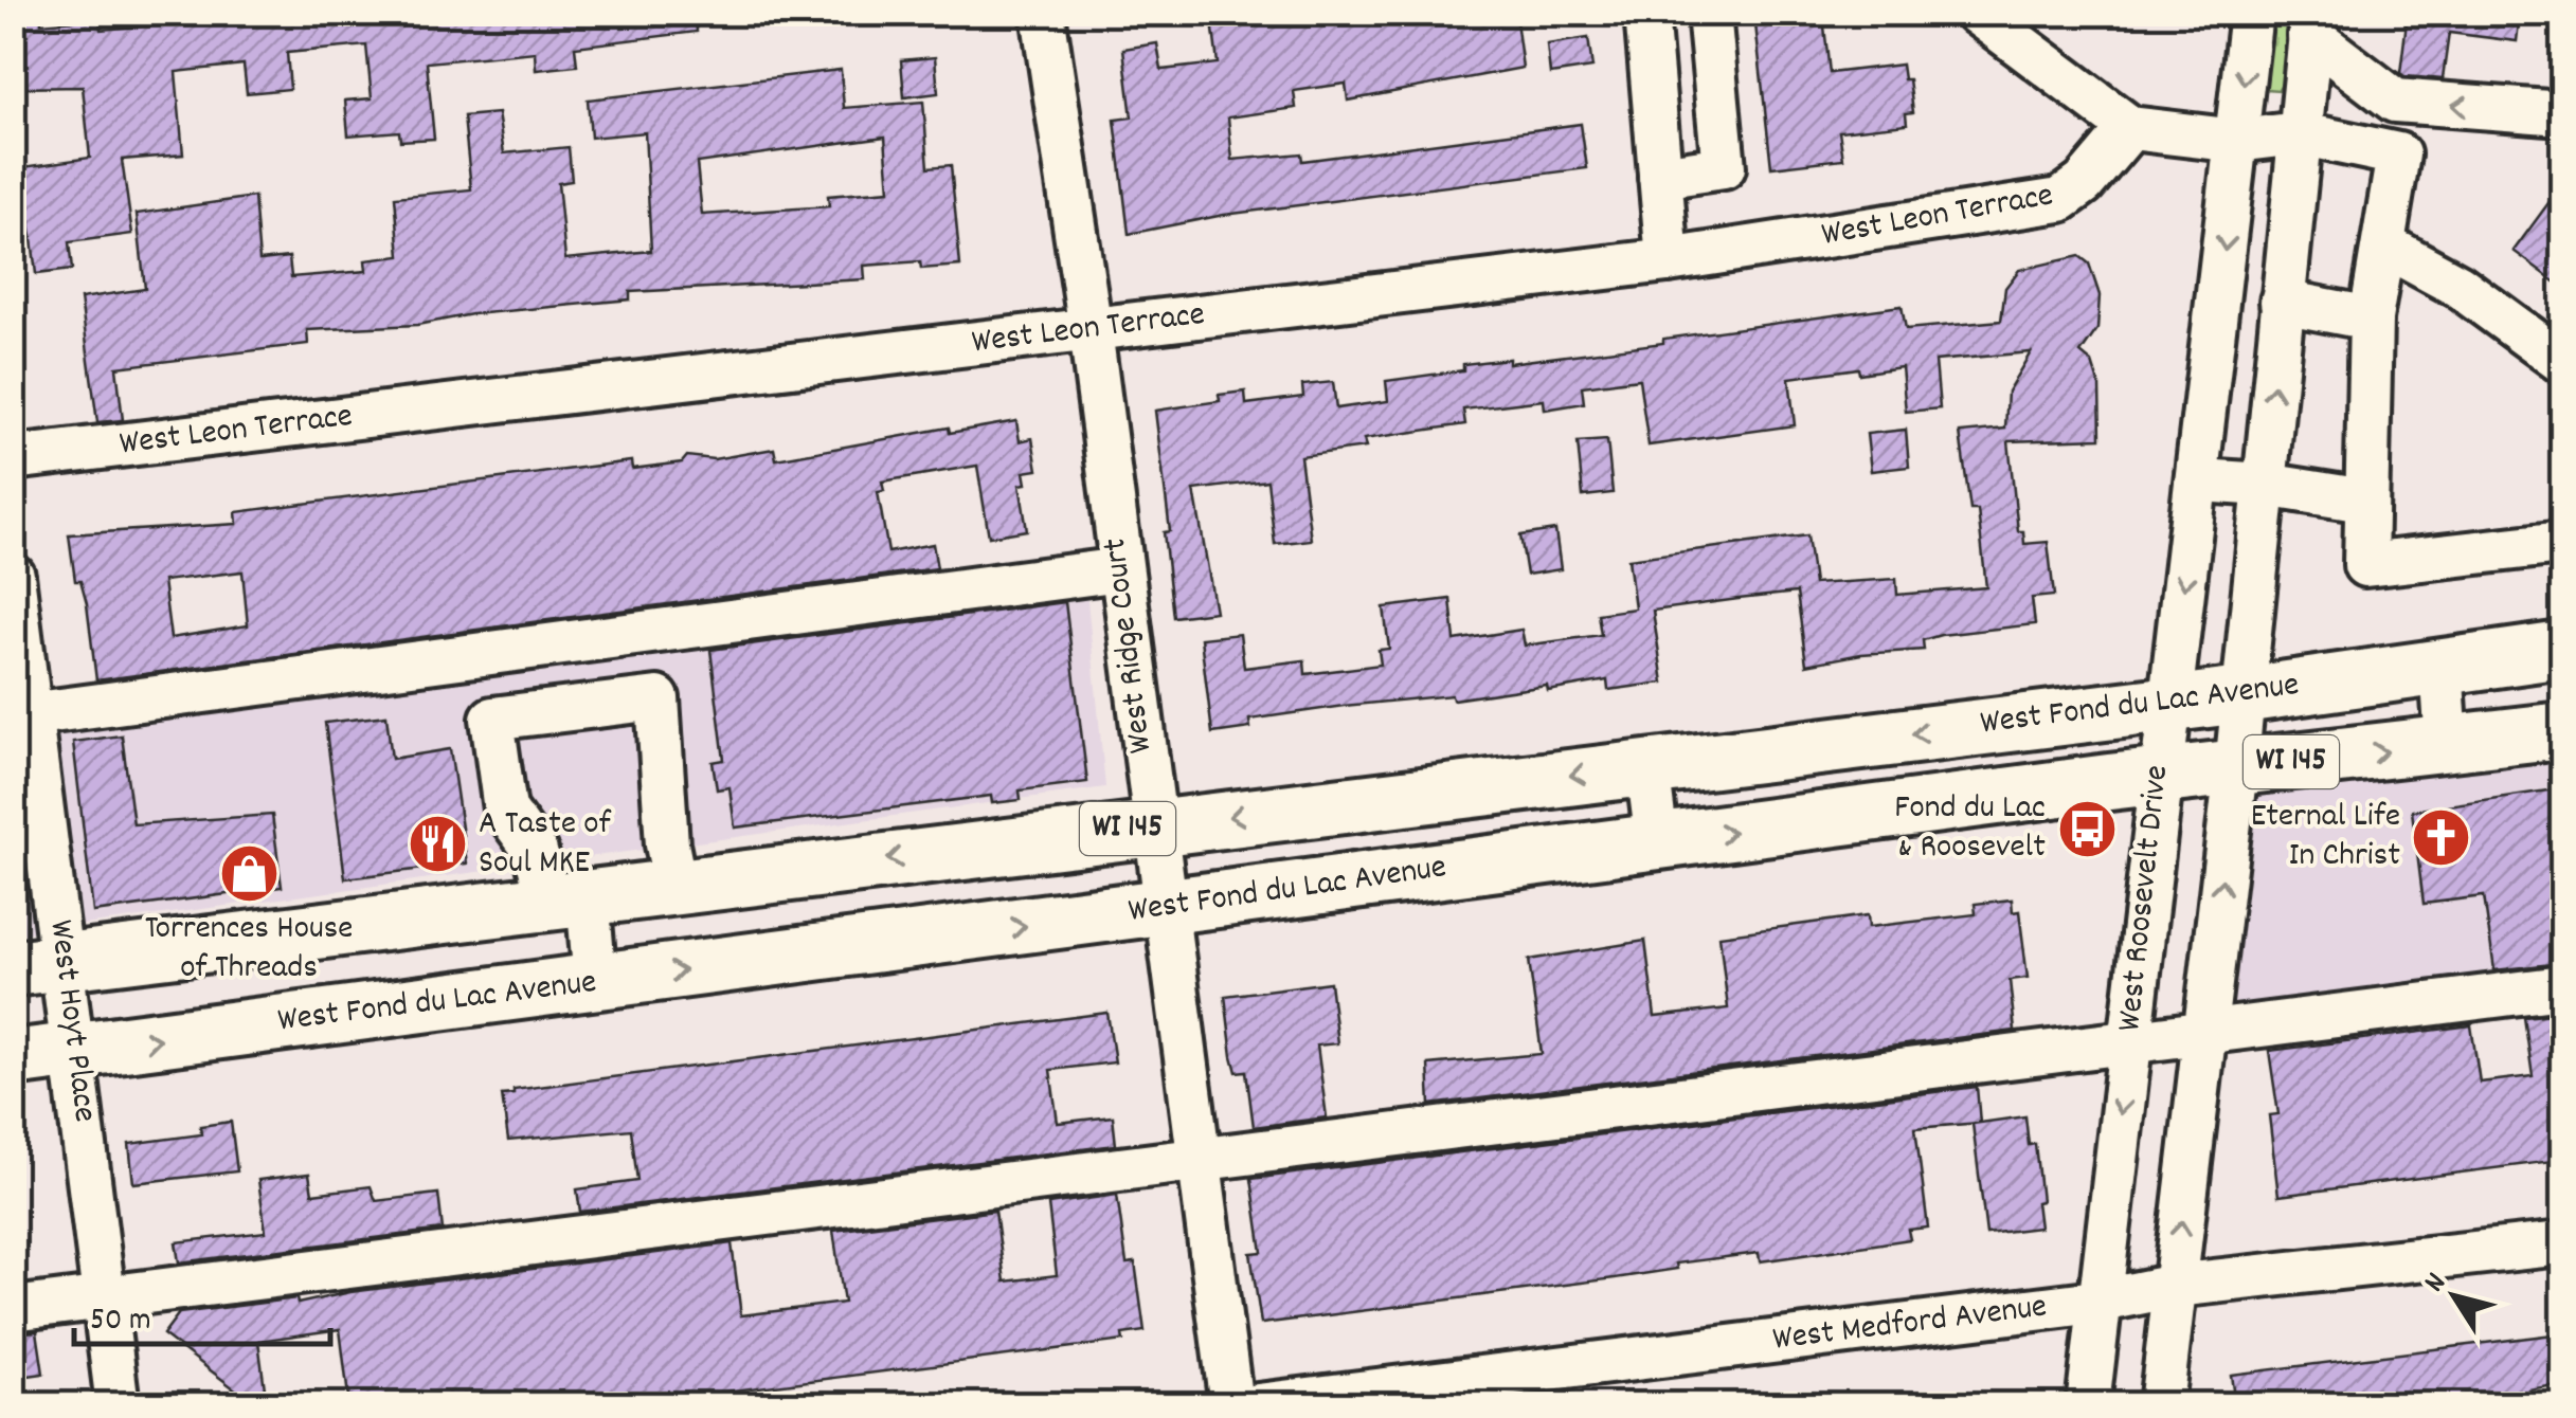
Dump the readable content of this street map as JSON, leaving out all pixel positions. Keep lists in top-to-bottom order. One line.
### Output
{"streets":{"main road":["West Fond du Lac Avenue","WI 145"],"street":["West Leon Terrace","West Ridge Court","West Roosevelt Drive","West Hoyt Place","West Medford Avenue"]},"crossings":[["West Leon Terrace","West Ridge Court"],["West Ridge Court","West Fond du Lac Avenue"],["West Fond du Lac Avenue","West Roosevelt Drive"],["West Fond du Lac Avenue","West Hoyt Place"],["West Roosevelt Drive","West Medford Avenue"]],"places":{"bus stop":["Fond du Lac & Roosevelt"],"church":["Eternal Life In Christ"],"restaurant":["A Taste of Soul MKE"],"shop":["Torrences House of Threads"]},"scale_bar":"50 m","north":"top left"}
